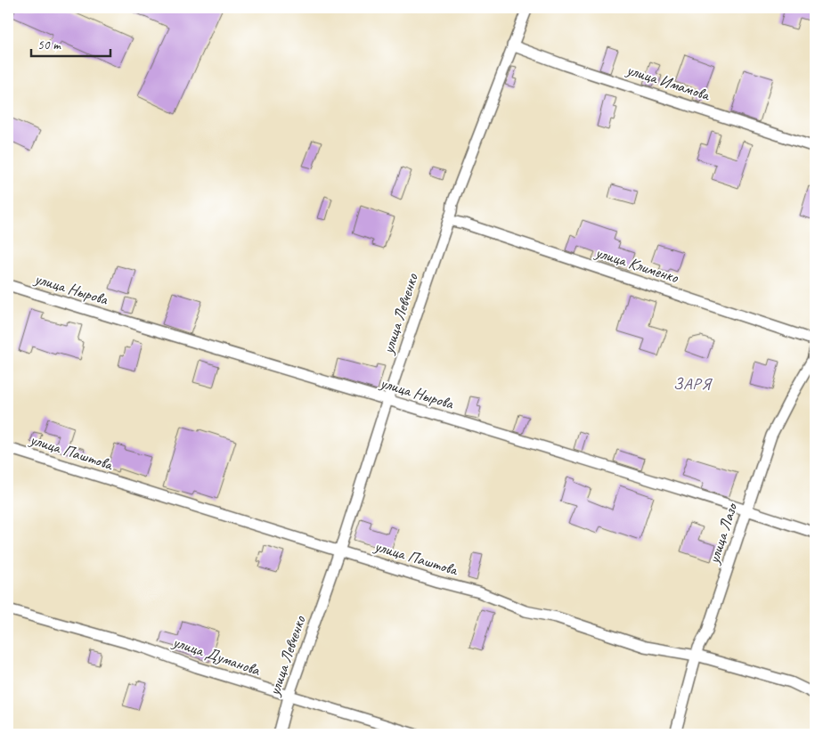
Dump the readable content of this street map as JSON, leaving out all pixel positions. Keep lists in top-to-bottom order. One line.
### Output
{"streets":{"street":["улица Имамова","улица Клименко","улица Нырова","улица Левченко","улица Паштова","улица Лазо","улица Думанова"]},"crossings":[["улица Имамова","улица Левченко"],["улица Клименко","улица Левченко"],["улица Нырова","улица Левченко"],["улица Нырова","улица Лазо"],["улица Левченко","улица Паштова"],["улица Левченко","улица Думанова"],["улица Паштова","улица Лазо"]],"districts":["ЗАРЯ"],"scale_bar":"50 m"}
